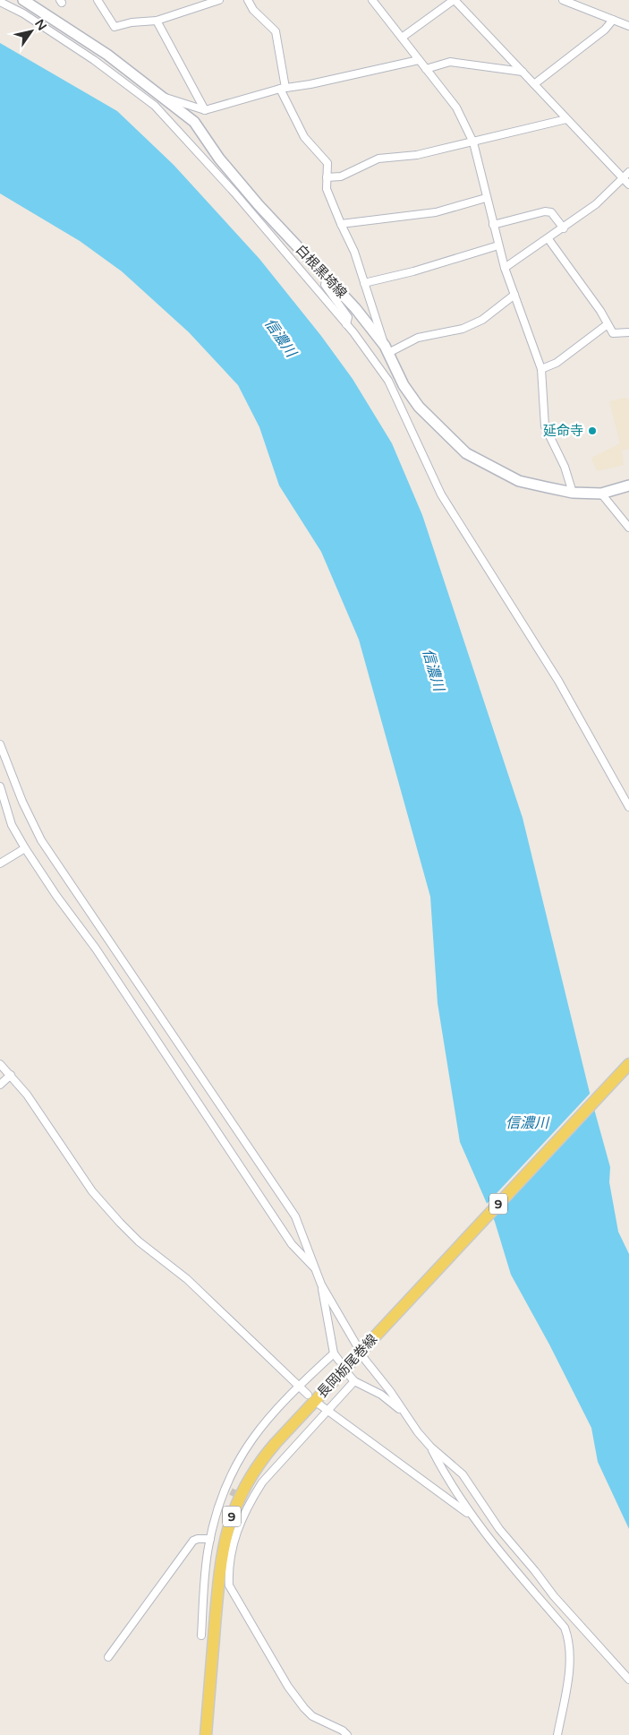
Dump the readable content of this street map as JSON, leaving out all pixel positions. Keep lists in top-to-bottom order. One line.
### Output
{"streets":{"main road":["白根黒埼線","9","長岡栃尾巻線"]},"water":["信濃川"],"places":["延命寺"],"north":"top right"}
